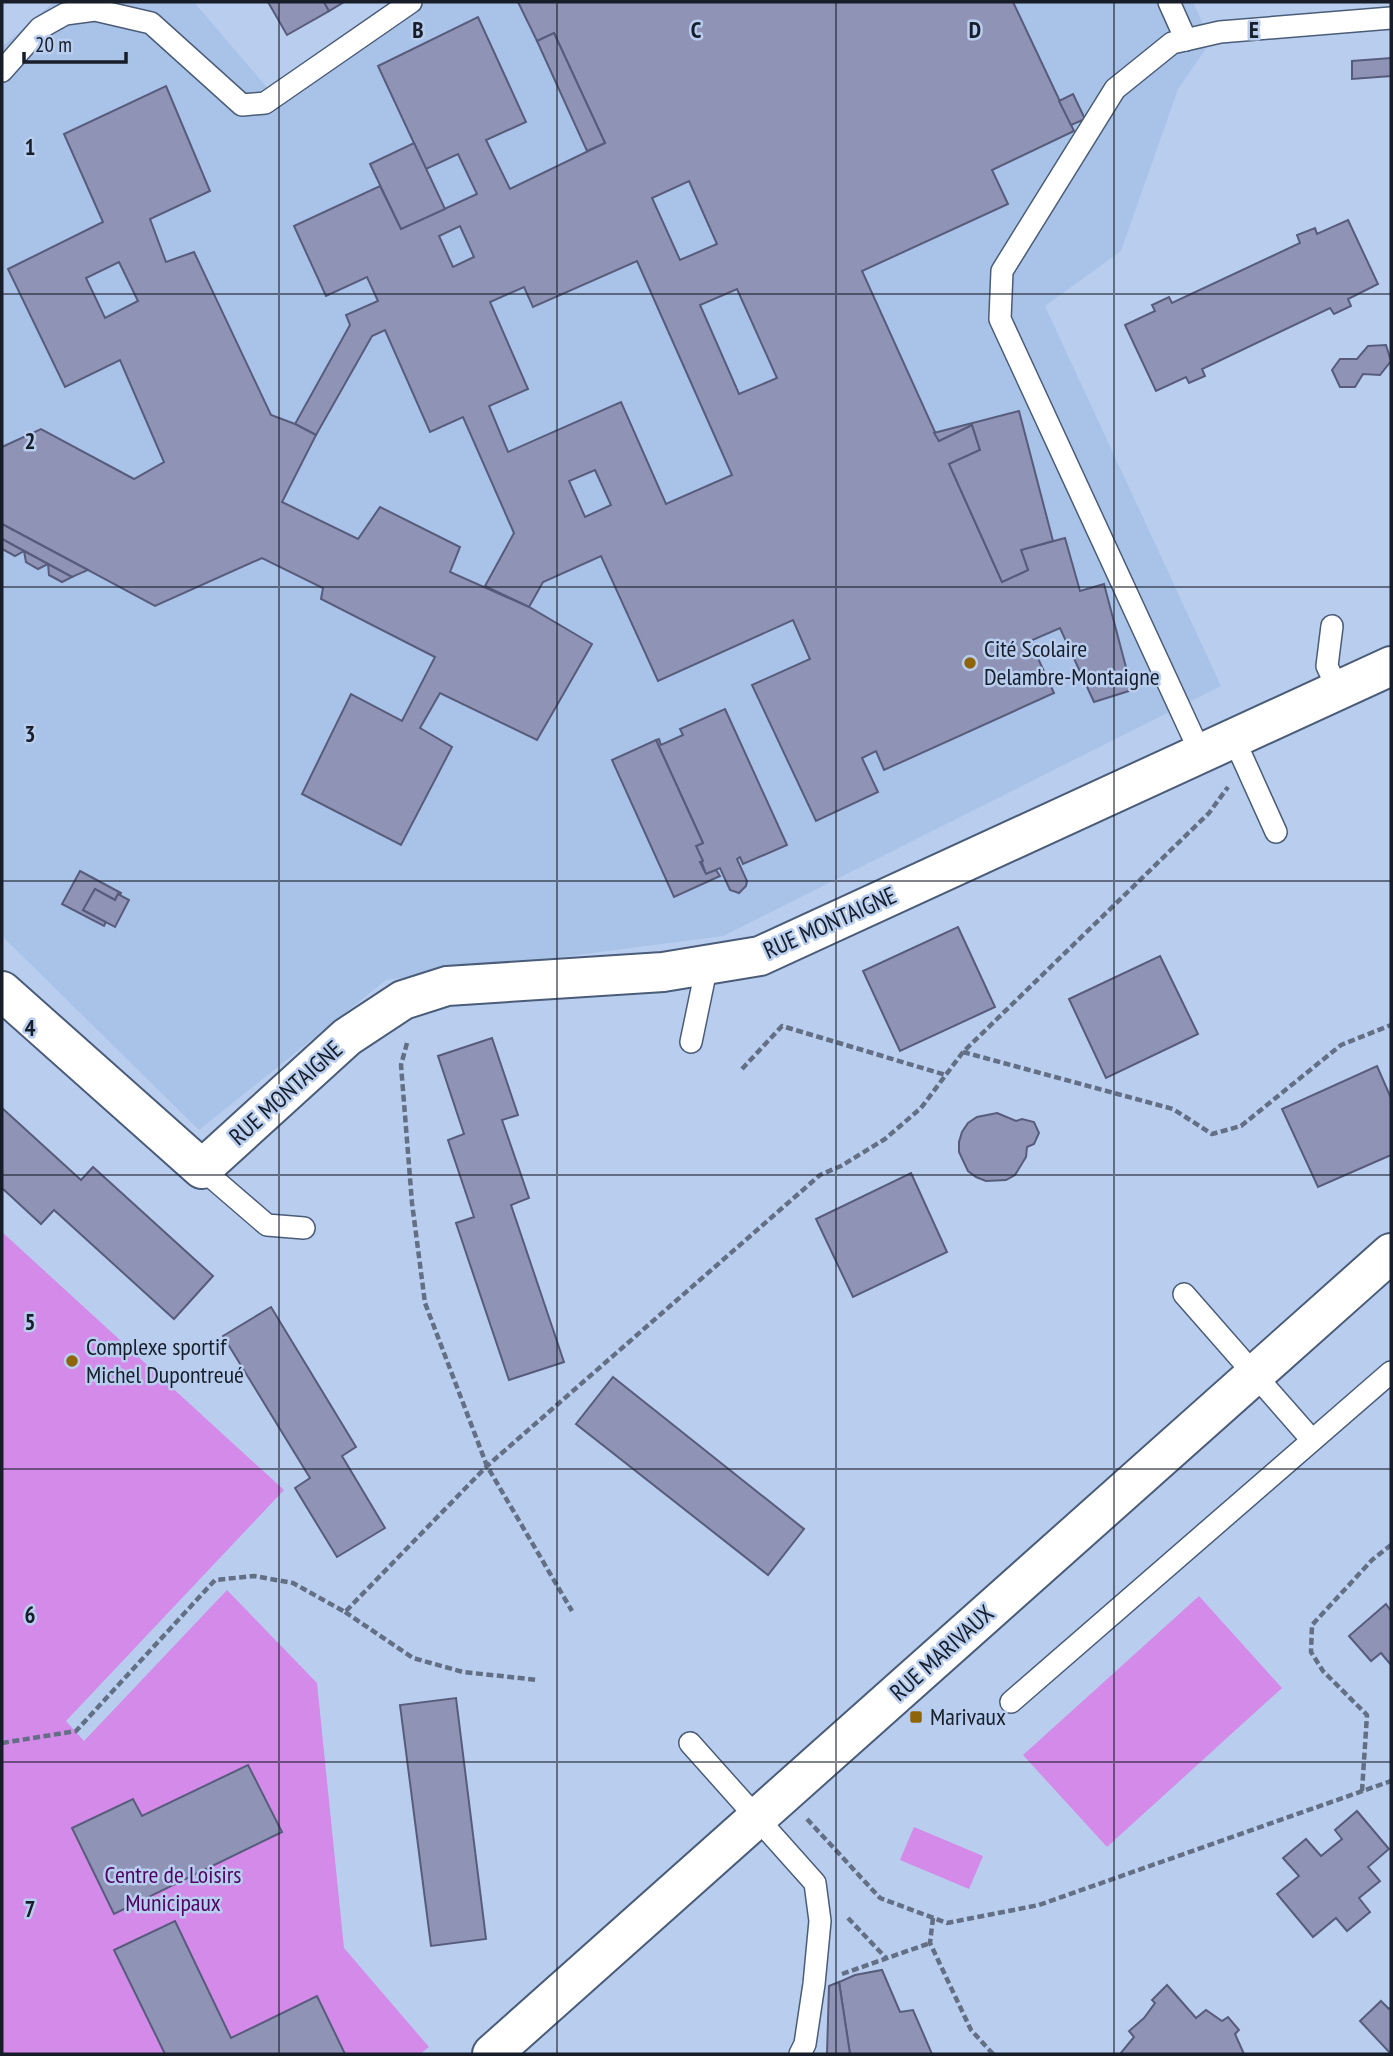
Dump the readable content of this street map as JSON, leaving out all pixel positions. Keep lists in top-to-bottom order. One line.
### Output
{"streets":{"street":["RUE MONTAIGNE","RUE MARIVAUX"]},"parks":["Centre de Loisirs Municipaux"],"places":{"other":["Cité Scolaire Delambre-Montaigne","Complexe sportif Michel Dupontreué"],"transit":["Marivaux"]},"scale_bar":"20 m","grid":{"columns":["B","C","D","E"],"rows":["1","2","3","4","5","6","7"]}}
